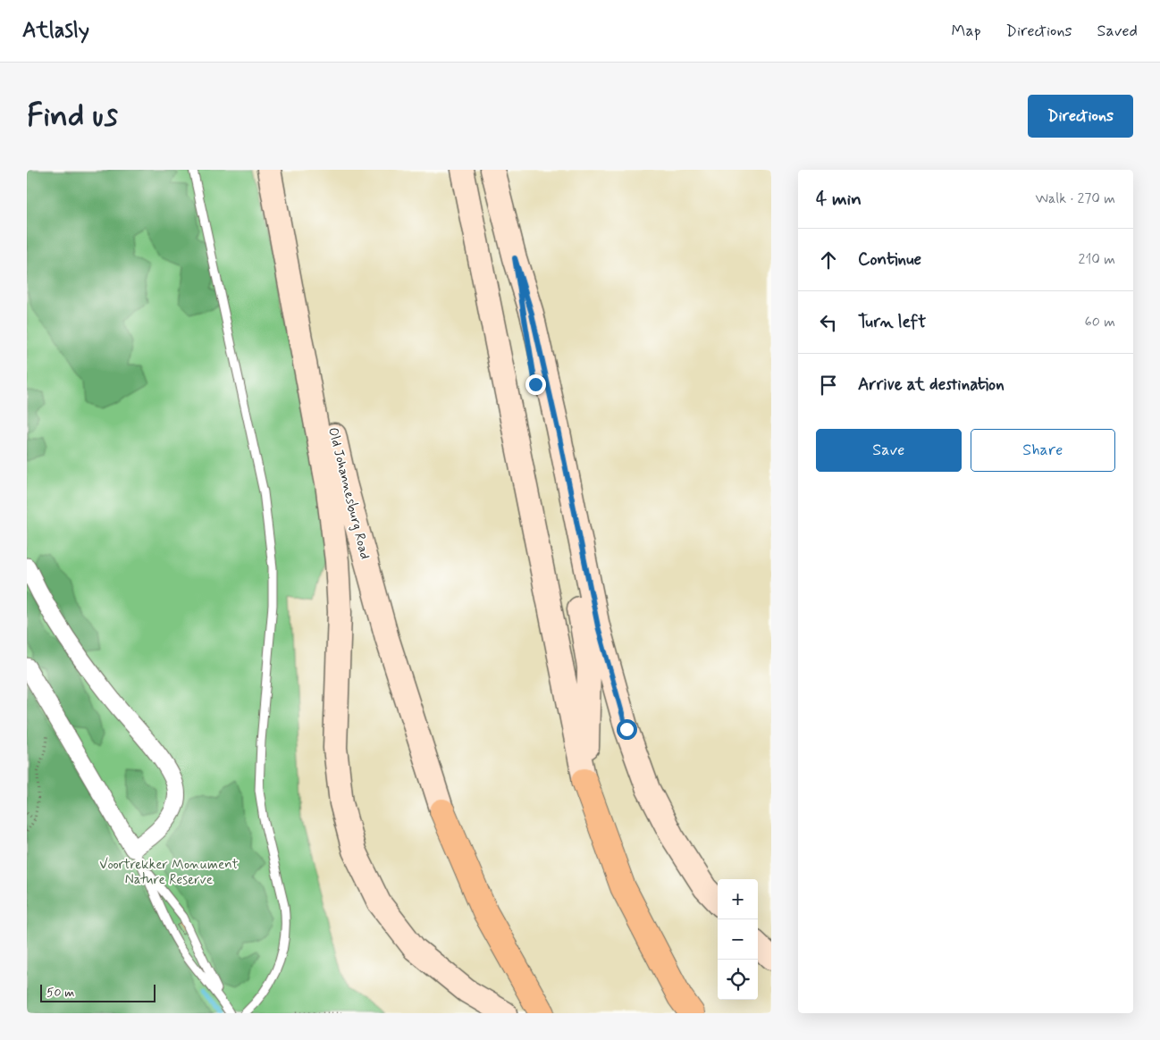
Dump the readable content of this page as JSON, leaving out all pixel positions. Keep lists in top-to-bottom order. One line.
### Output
{"streets":{"main road":["Old Johannesburg Road"]},"parks":["Voortrekker Monument Nature Reserve"],"scale_bar":"50 m","page":{"header":"Atlasly","nav":["Map","Directions","Saved"],"buttons":["Directions",["Save","Share"]],"title":"Find us","heading":["4 min","Walk · 270 m"],"list":[["Continue","210 m"],["Turn left","60 m"],"Arrive at destination"],"map_buttons":["+","−"],"scale":"50 m"}}
